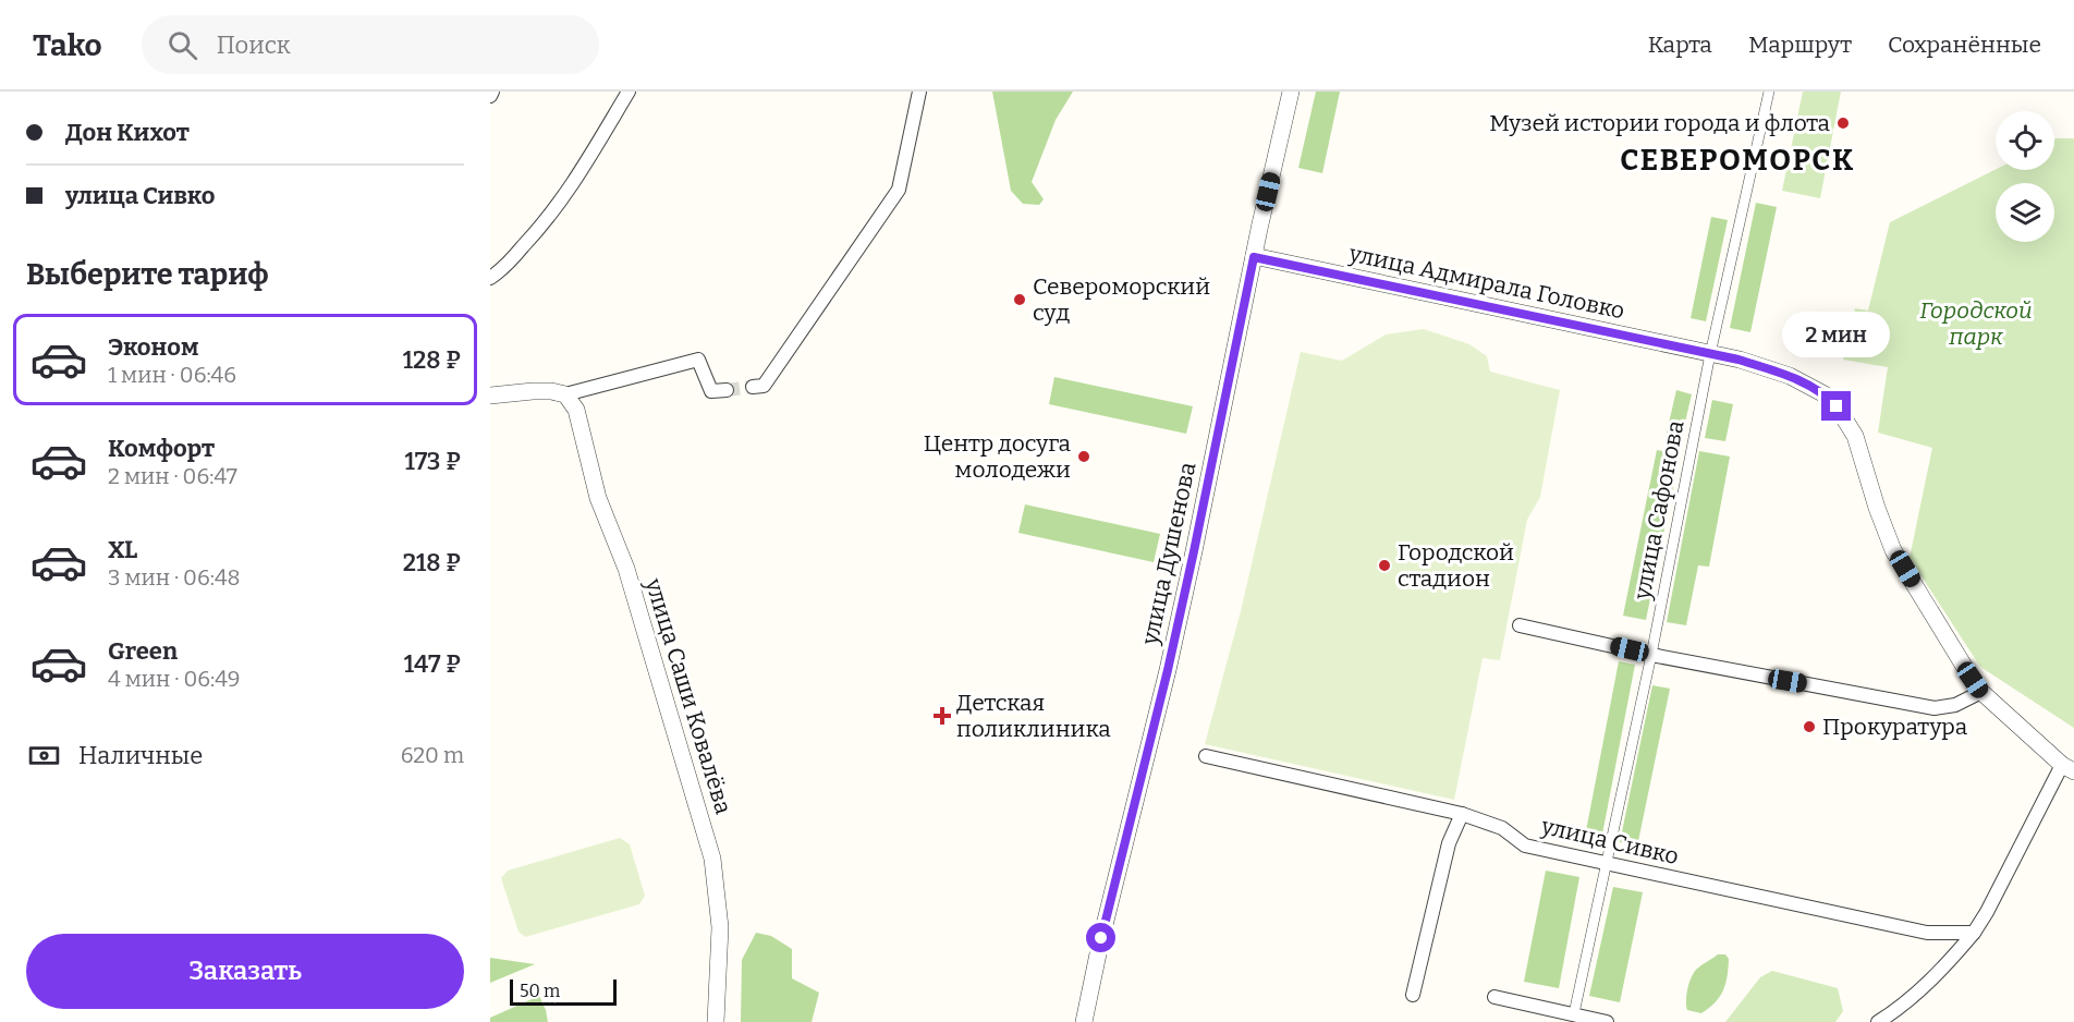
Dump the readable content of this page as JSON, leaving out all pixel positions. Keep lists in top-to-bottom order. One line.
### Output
{"streets":{"street":["улица Адмирала Головко","улица Сафонова","улица Душенова","улица Саши Ковалёва","улица Сивко"]},"crossings":[["улица Адмирала Головко","улица Сафонова"],["улица Адмирала Головко","улица Душенова"],["улица Сафонова","улица Сивко"]],"districts":["СЕВЕРОМОРСК"],"parks":["Городской парк"],"places":{"other":["Музей истории города и флота","Североморский суд","Центр досуга молодежи","Городской стадион","Прокуратура"],"health":["Детская поликлиника"]},"scale_bar":"50 m","page":{"header":"Tako","search":"Поиск","nav":["Карта","Маршрут","Сохранённые"],"banner":["Дон Кихот","улица Сивко"],"heading":"Выберите тариф","bubble":"2 мин","list":[{"name":"Эконом","note":"1 мин · 06:46","value":"128 ₽"},{"name":"Комфорт","note":"2 мин · 06:47","value":"173 ₽"},{"name":"XL","note":"3 мин · 06:48","value":"218 ₽"},{"name":"Green","note":"4 мин · 06:49","value":"147 ₽"}],"pay":["Наличные","620 m"],"buttons":"Заказать","scale":"50 m"}}
